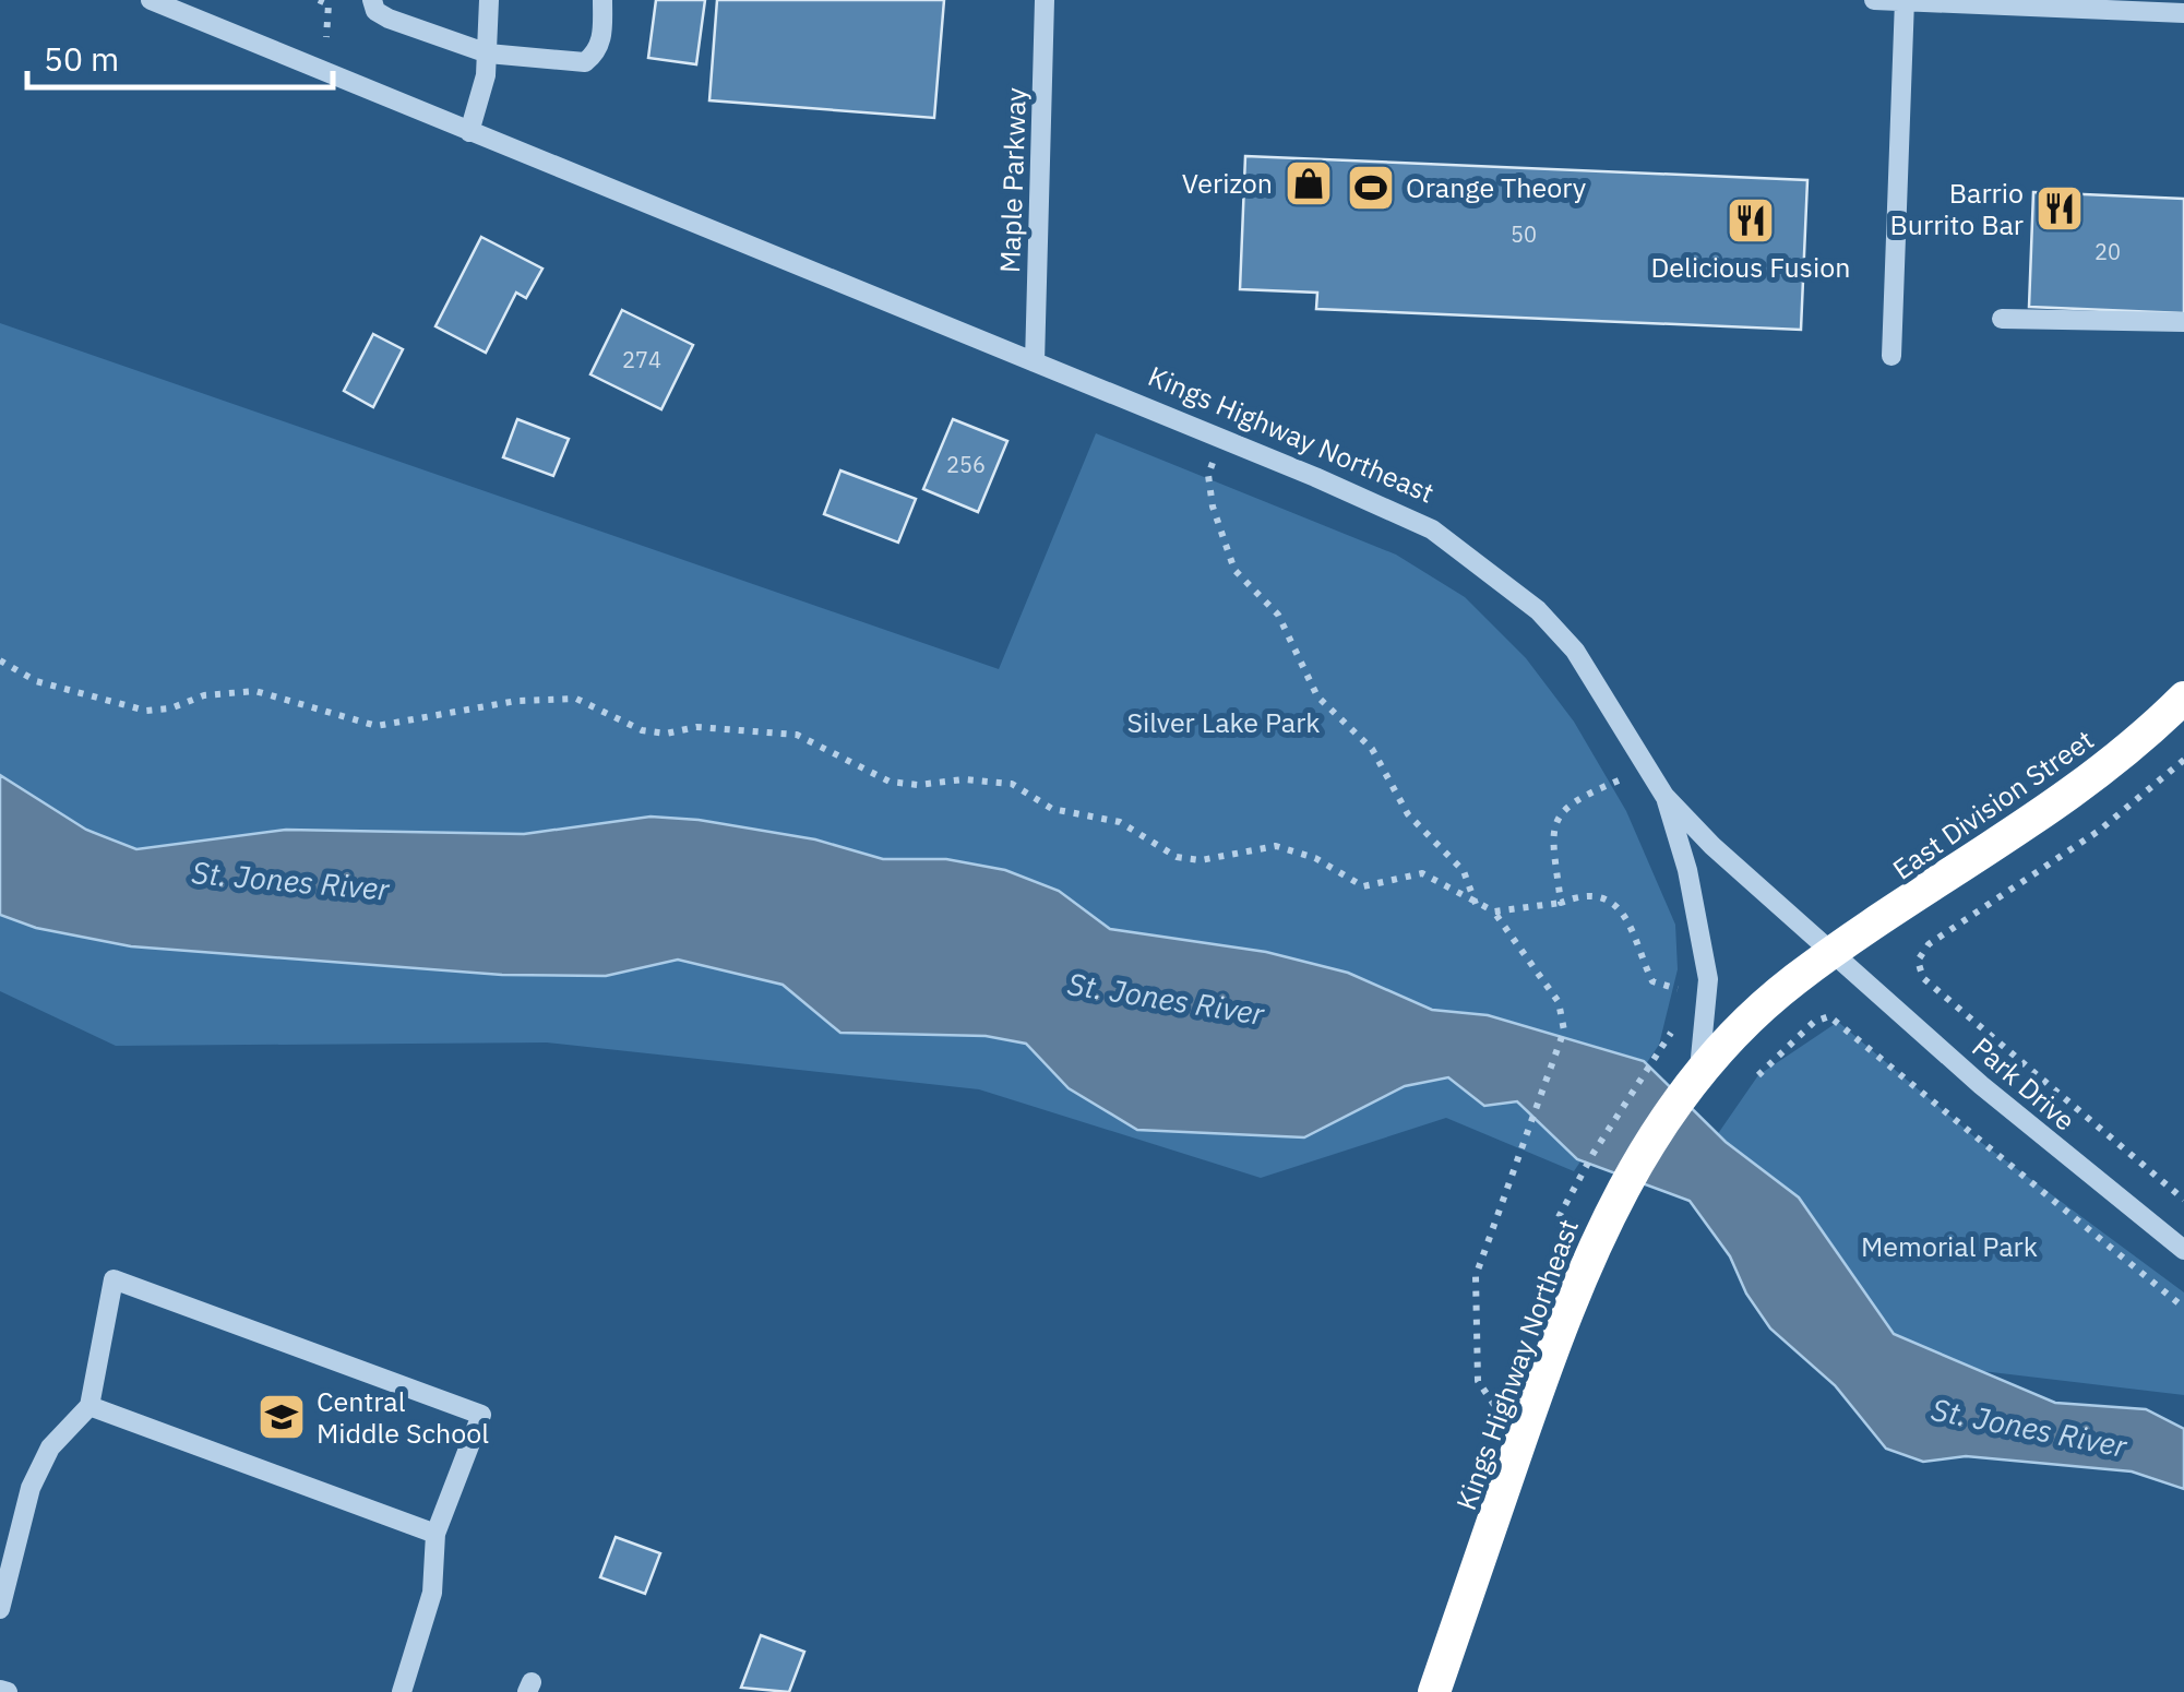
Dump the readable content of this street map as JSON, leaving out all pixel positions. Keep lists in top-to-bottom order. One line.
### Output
{"streets":{"highway":["Kings Highway Northeast","East Division Street"],"street":["Maple Parkway","Park Drive"]},"crossings":[["Maple Parkway","Kings Highway Northeast"],["Kings Highway Northeast","East Division Street"],["Kings Highway Northeast","Park Drive"],["East Division Street","Park Drive"]],"water":["St. Jones River"],"parks":["Silver Lake Park","Memorial Park"],"places":{"shop":["Verizon"],"sports":["Orange Theory"],"restaurant":["Barrio Burrito Bar","Delicious Fusion"],"school or university":["Central Middle School"]},"house_numbers":["50","20","274","256"],"scale_bar":"50 m"}
